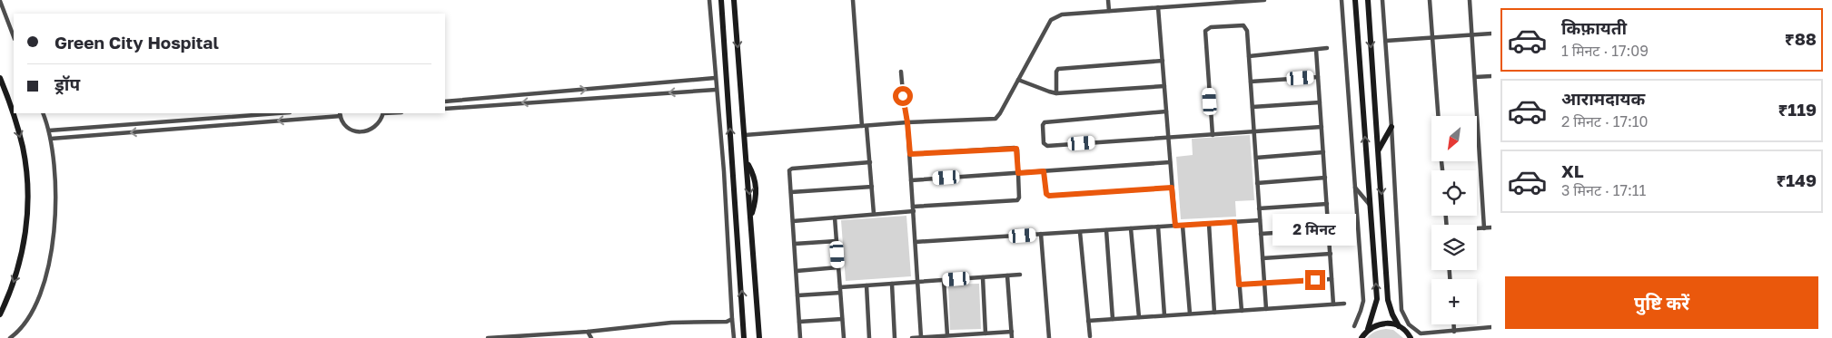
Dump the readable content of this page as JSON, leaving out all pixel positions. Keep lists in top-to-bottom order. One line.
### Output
{"north":"bottom left","page":{"list":[{"name":"किफ़ायती","note":"1 मिनट · 17:09","value":"₹88"},{"name":"आरामदायक","note":"2 मिनट · 17:10","value":"₹119"},{"name":"XL","note":"3 मिनट · 17:11","value":"₹149"}],"banner":["Green City Hospital","ड्रॉप"],"map_buttons":"+","bubble":"2 मिनट","buttons":"पुष्टि करें"}}
